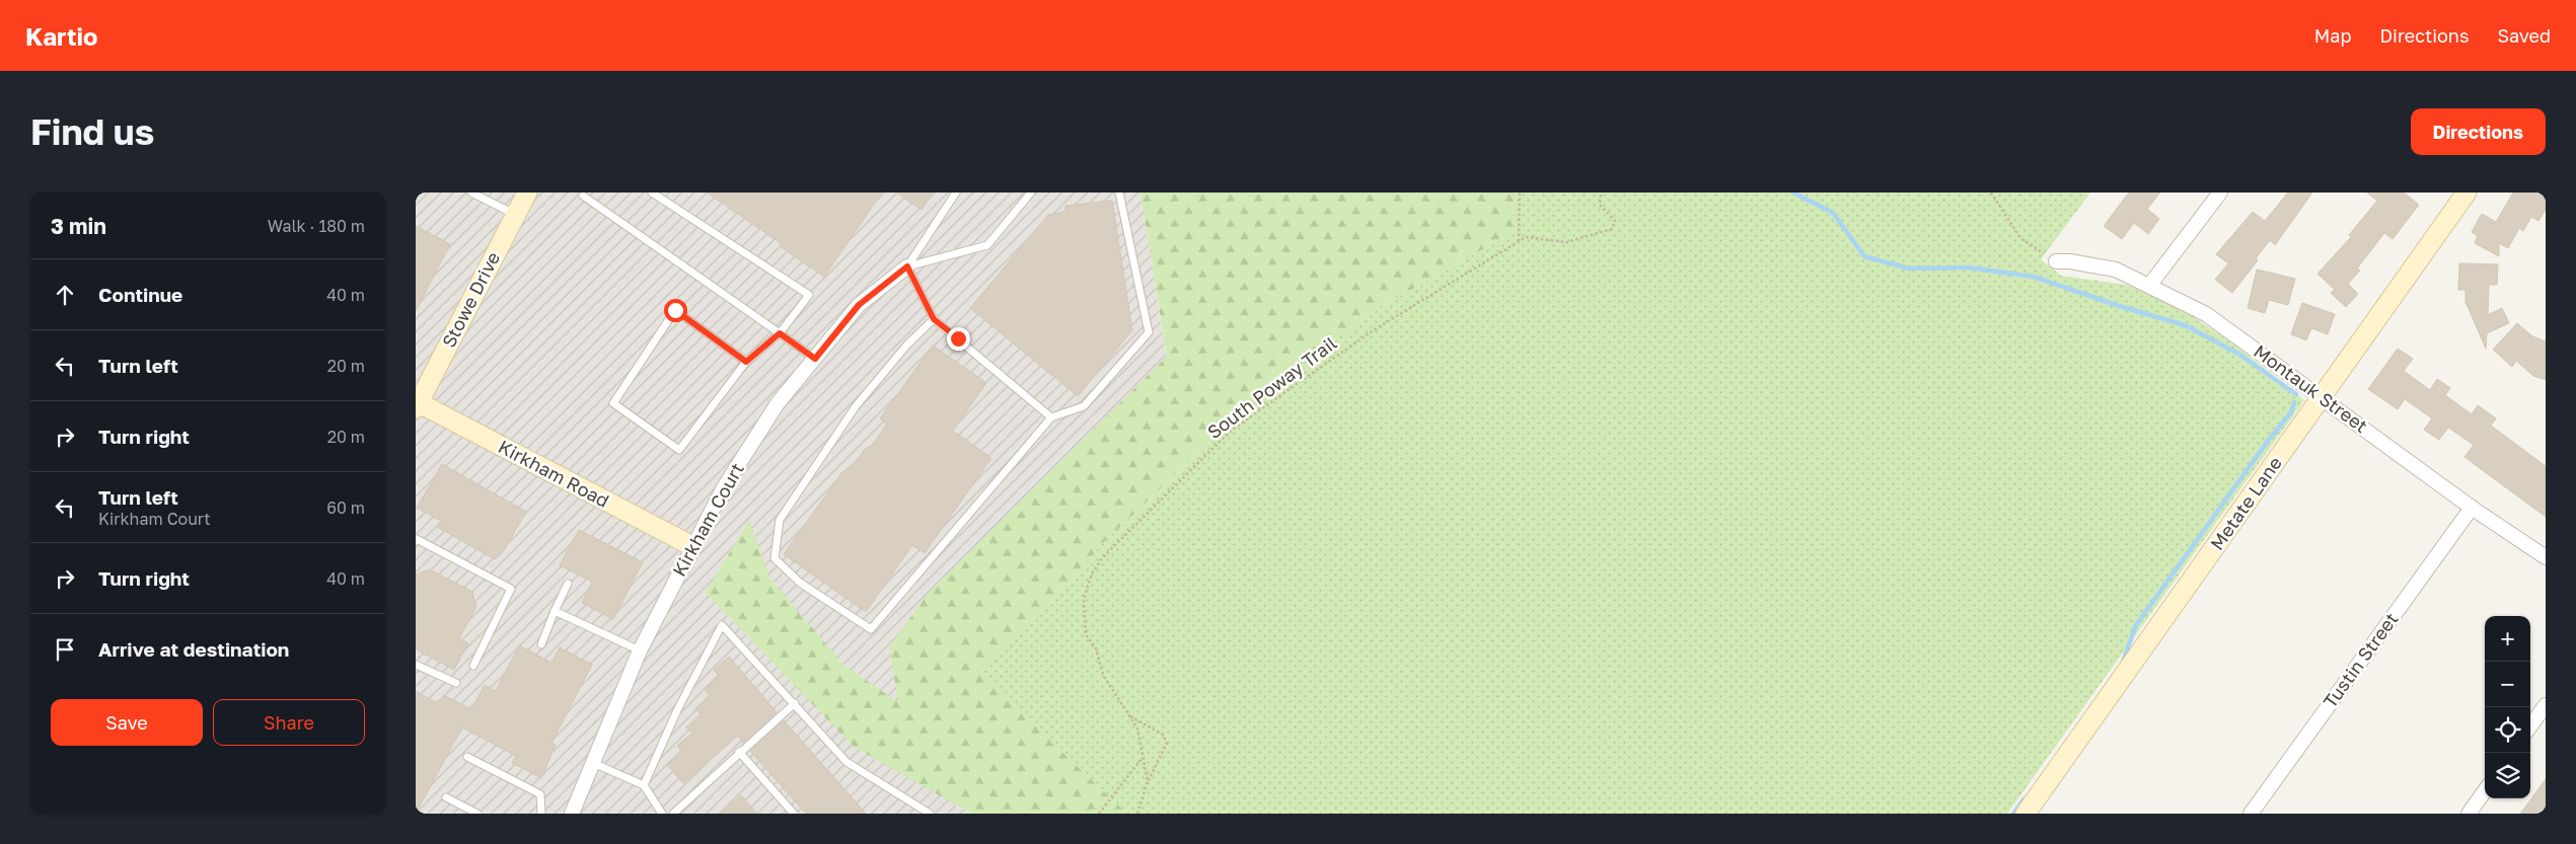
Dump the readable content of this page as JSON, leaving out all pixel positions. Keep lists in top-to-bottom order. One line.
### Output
{"streets":{"street":["Stowe Drive","Montauk Street","Kirkham Road","Metate Lane","Kirkham Court","Tustin Street"],"path":["South Poway Trail"]},"crossings":[["Stowe Drive","Kirkham Road"],["Montauk Street","Metate Lane"],["Montauk Street","Tustin Street"],["Kirkham Road","Kirkham Court"]],"page":{"header":"Kartio","nav":["Map","Directions","Saved"],"buttons":["Directions",["Save","Share"]],"title":"Find us","heading":["3 min","Walk · 180 m"],"list":[["Continue","40 m"],["Turn left","20 m"],["Turn right","20 m"],["Turn left","Kirkham Court","60 m"],["Turn right","40 m"],"Arrive at destination"],"map_buttons":["+","−"]}}
